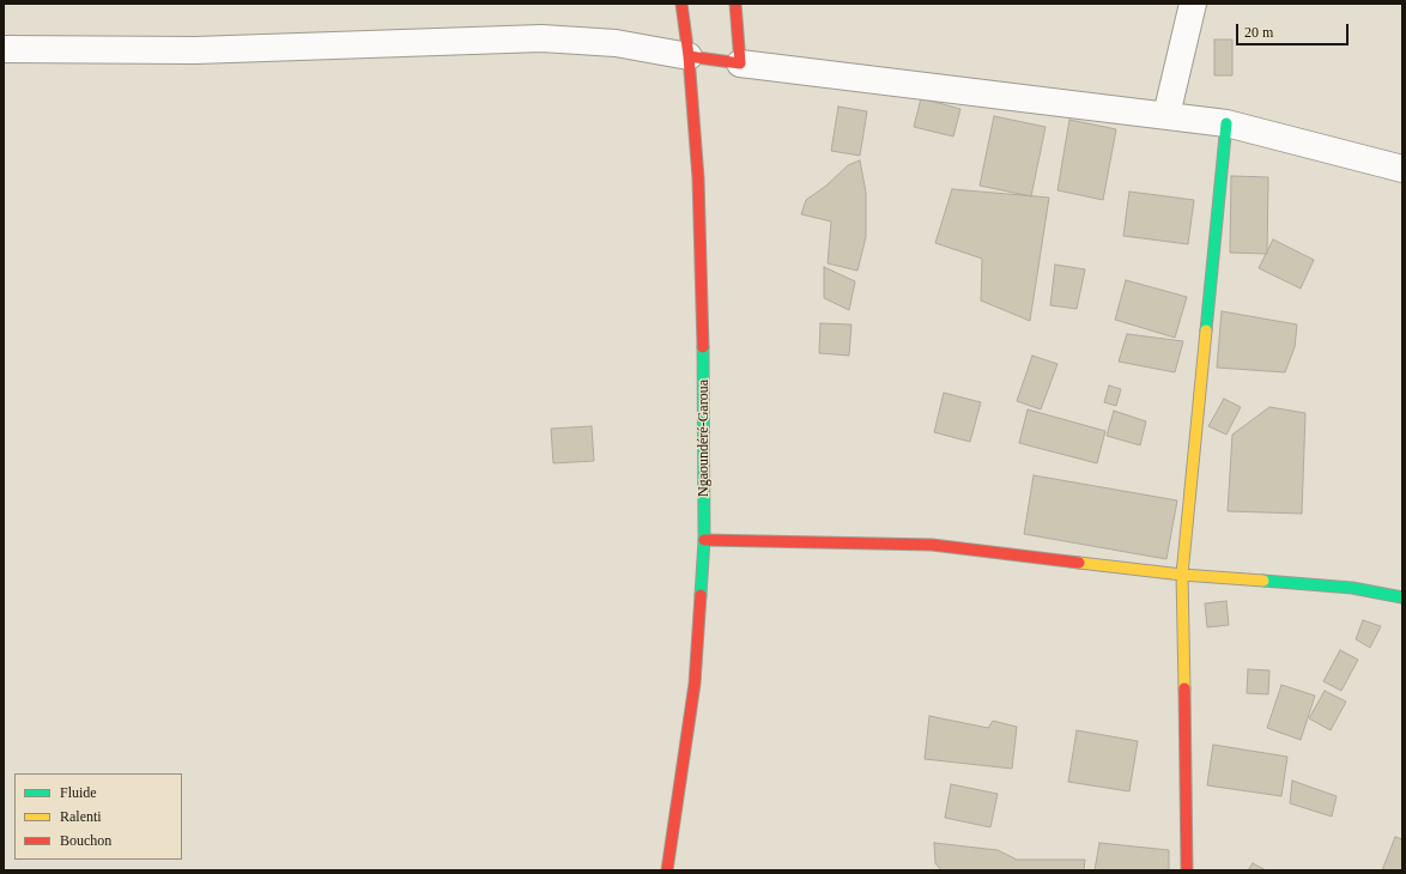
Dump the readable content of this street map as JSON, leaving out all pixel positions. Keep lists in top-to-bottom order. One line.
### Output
{"streets":{"main road":["Ngaoundéré-Garoua"]},"legend":["Fluide","Ralenti","Bouchon"],"scale_bar":"20 m"}
